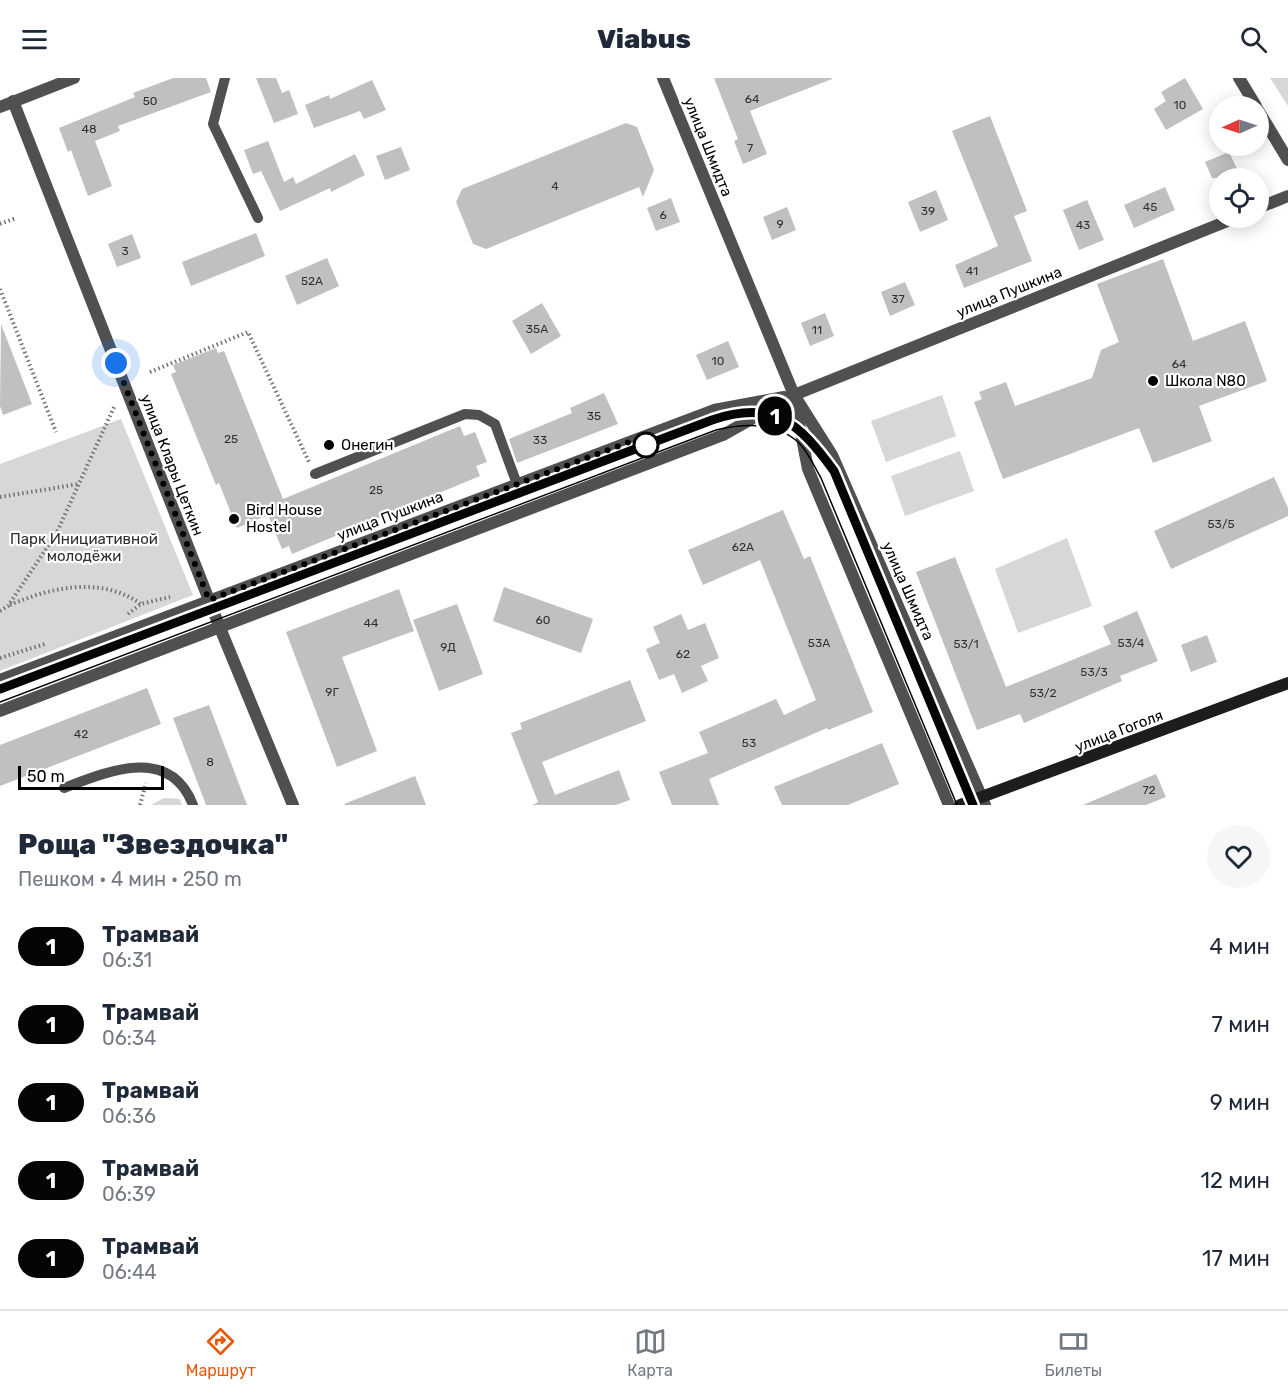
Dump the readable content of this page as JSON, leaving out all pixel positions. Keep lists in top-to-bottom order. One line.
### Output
{"streets":{"main road":["улица Гоголя"],"street":["улица Шмидта","улица Пушкина","улица Клары Цеткин"]},"crossings":[["улица Шмидта","улица Пушкина"],["улица Шмидта","улица Гоголя"],["улица Пушкина","улица Клары Цеткин"]],"parks":["Парк Инициативной молодёжи"],"places":["Школа N80","Онегин","Bird House Hostel"],"lines":["tram line 1"],"house_numbers":["64","50","10","48","7","4","45","39","6","9","43","3","41","52А","37","35А","11","10","64","35","25","33","25","53/5","62А","60","44","53А","53/4","53/1","9Д","62","53/3","9Г","53/2","42","53","8","72"],"scale_bar":"50 m","north":"left","page":{"header":"Viabus","on_map":"1","scale":"50 m","heading":["Роща \"Звездочка\"","Пешком · 4 мин · 250 m"],"list":[{"mark":"1","name":"Трамвай","note":"06:31","value":"4 мин"},{"mark":"1","name":"Трамвай","note":"06:34","value":"7 мин"},{"mark":"1","name":"Трамвай","note":"06:36","value":"9 мин"},{"mark":"1","name":"Трамвай","note":"06:39","value":"12 мин"},{"mark":"1","name":"Трамвай","note":"06:44","value":"17 мин"}],"tabs":["Маршрут","Карта","Билеты"]}}
